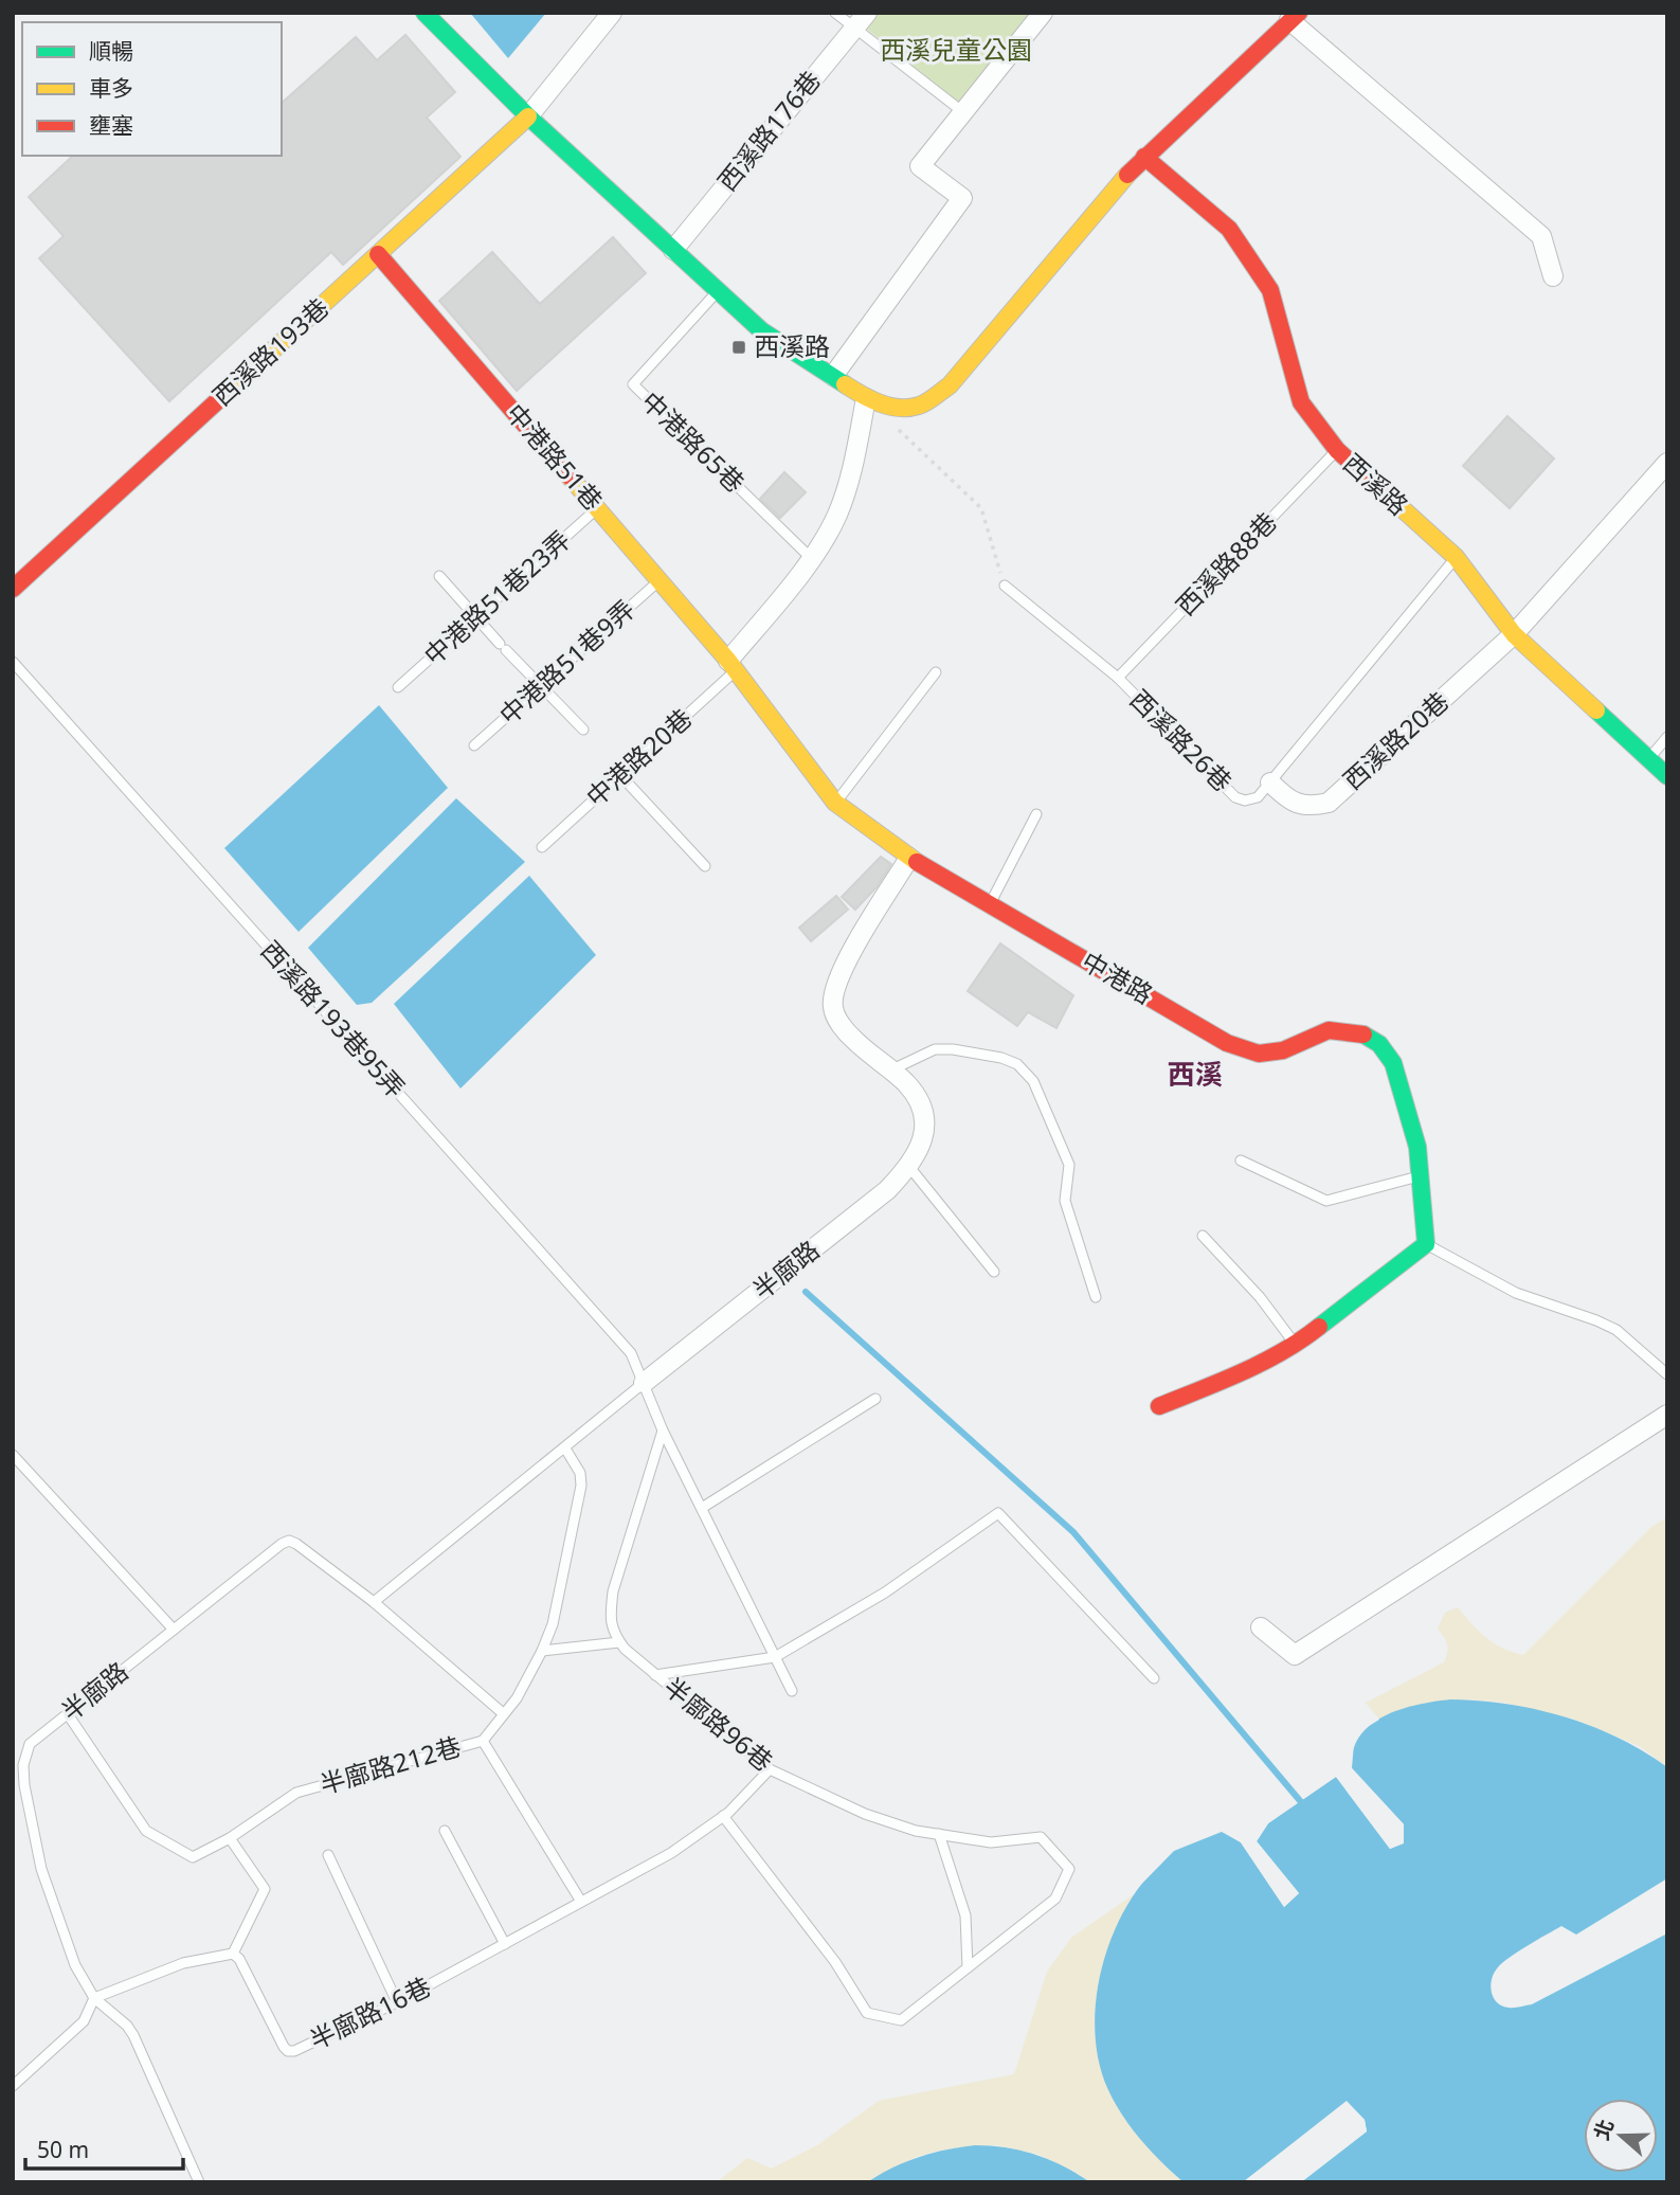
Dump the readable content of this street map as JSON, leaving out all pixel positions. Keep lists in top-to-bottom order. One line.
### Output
{"streets":{"street":["西溪路176巷","西溪路193巷","中港路51巷","西溪路","西溪路20巷","中港路","半廍路"],"lane":["中港路65巷","西溪路88巷","中港路51巷23弄","中港路51巷9弄","西溪路26巷","中港路20巷","西溪路193巷95弄","半廍路96巷","半廍路212巷","半廍路16巷"]},"crossings":[["西溪路193巷","中港路51巷"],["中港路51巷","中港路51巷23弄"],["中港路51巷","中港路51巷9弄"],["中港路51巷","中港路20巷"],["中港路51巷","中港路"],["西溪路","西溪路88巷"],["西溪路","西溪路26巷"],["西溪路","西溪路20巷"],["西溪路88巷","西溪路26巷"],["西溪路26巷","西溪路20巷"],["中港路20巷","中港路"],["中港路","半廍路"],["西溪路193巷95弄","半廍路"],["半廍路","半廍路212巷"],["半廍路96巷","半廍路16巷"]],"districts":["西溪"],"parks":["西溪兒童公園"],"places":{"transit":["西溪路"]},"legend":["順暢","車多","壅塞"],"scale_bar":"50 m","north":"left"}
